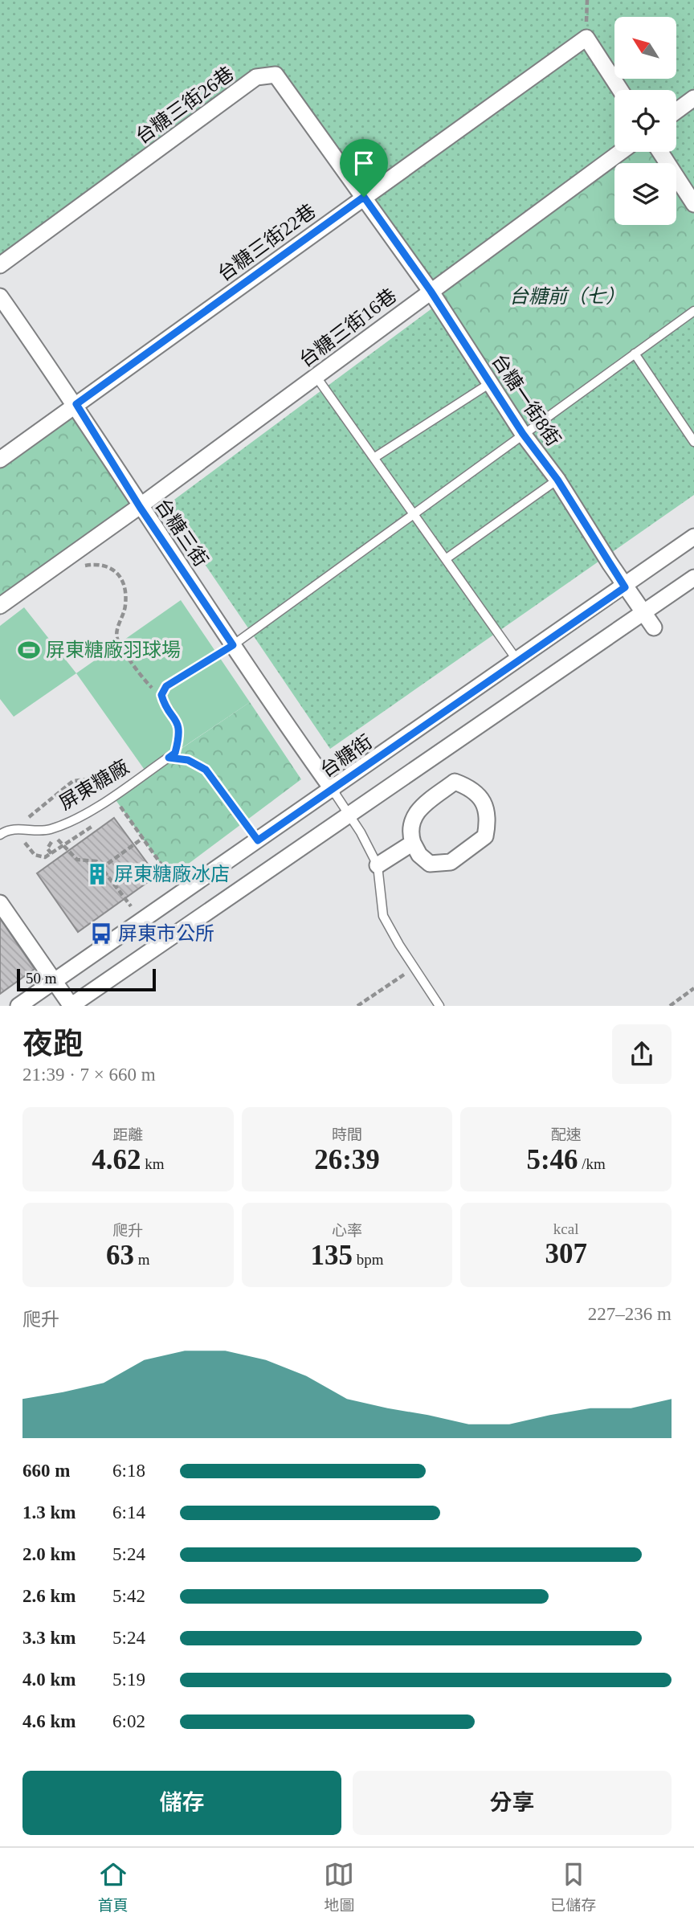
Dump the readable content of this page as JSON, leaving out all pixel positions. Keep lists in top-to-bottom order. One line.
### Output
{"streets":{"street":["台糖三街26巷","台糖三街22巷","台糖三街16巷","台糖一街8街","台糖三街","台糖街"],"lane":["屏東糖廠"]},"crossings":[["台糖三街26巷","台糖三街22巷"],["台糖三街26巷","台糖一街8街"],["台糖三街22巷","台糖一街8街"],["台糖三街22巷","台糖三街"],["台糖三街16巷","台糖一街8街"],["台糖三街16巷","台糖三街"],["台糖一街8街","台糖街"],["台糖三街","台糖街"]],"parks":["台糖前（七）"],"places":{"sports":["屏東糖廠羽球場"],"building":["屏東糖廠冰店"],"bus stop":["屏東市公所"]},"scale_bar":"50 m","north":"top left","page":{"scale":"50 m","heading":["夜跑","21:39 · 7 × 660 m"],"stats":[["距離","4.62 km"],["時間","26:39"],["配速","5:46 /km"],["爬升","63 m"],["心率","135 bpm"],["kcal","307"]],"chart":["爬升","227–236 m"],"list":[{"name":"660 m","note":"6:18"},{"name":"1.3 km","note":"6:14"},{"name":"2.0 km","note":"5:24"},{"name":"2.6 km","note":"5:42"},{"name":"3.3 km","note":"5:24"},{"name":"4.0 km","note":"5:19"},{"name":"4.6 km","note":"6:02"}],"buttons":["儲存","分享"],"tabs":["首頁","地圖","已儲存"]}}
